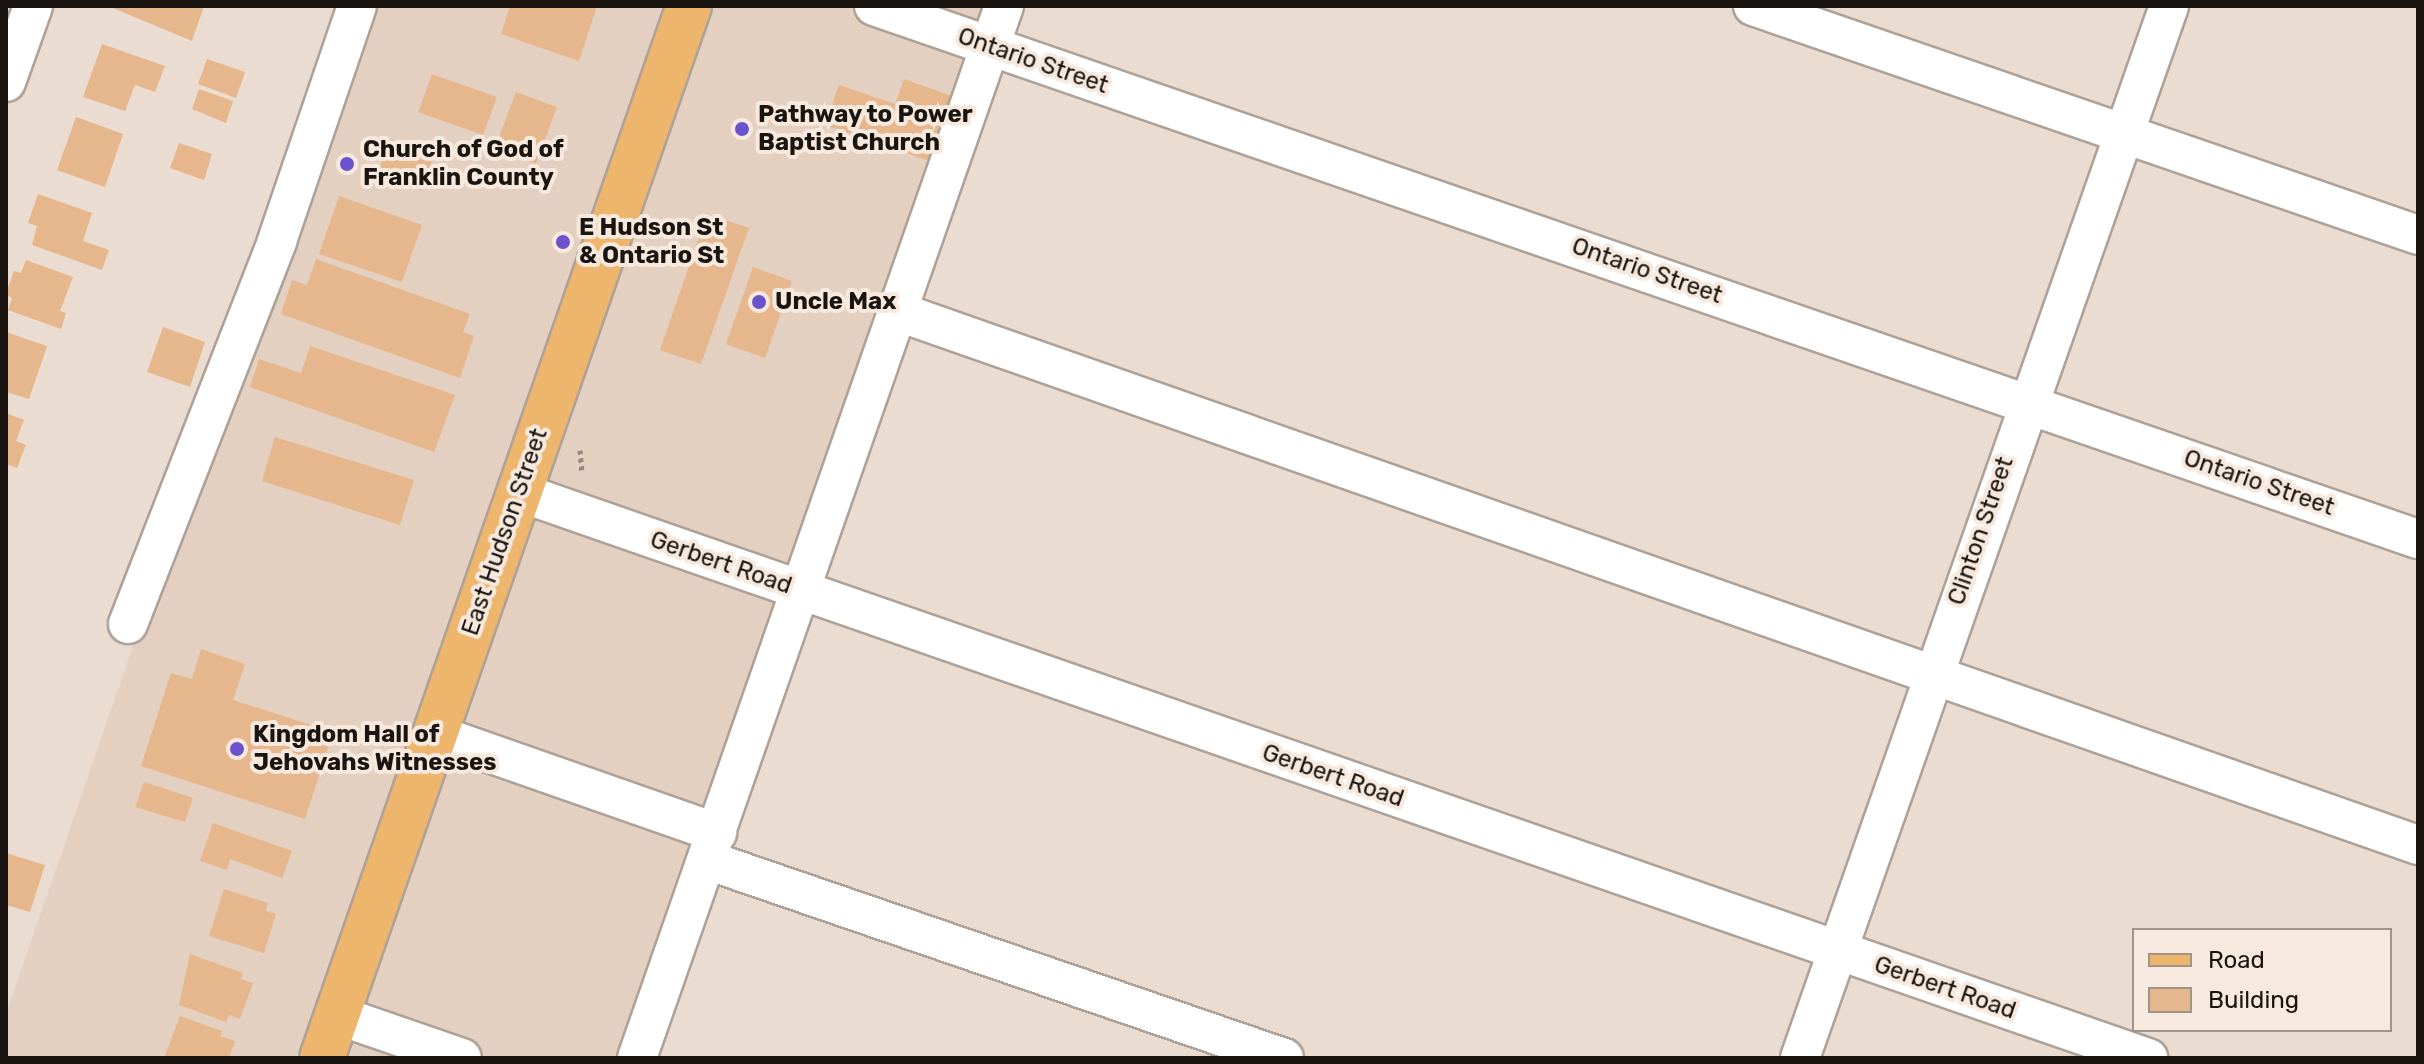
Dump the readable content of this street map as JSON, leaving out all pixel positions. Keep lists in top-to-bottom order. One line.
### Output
{"streets":{"main road":["East Hudson Street"],"street":["Ontario Street","Clinton Street","Gerbert Road"]},"crossings":[["Ontario Street","Clinton Street"],["Clinton Street","Gerbert Road"],["East Hudson Street","Gerbert Road"]],"places":["Pathway to Power Baptist Church","Church of God of Franklin County","E Hudson St & Ontario St","Uncle Max","Kingdom Hall of Jehovahs Witnesses"],"legend":["Road","Building"]}
